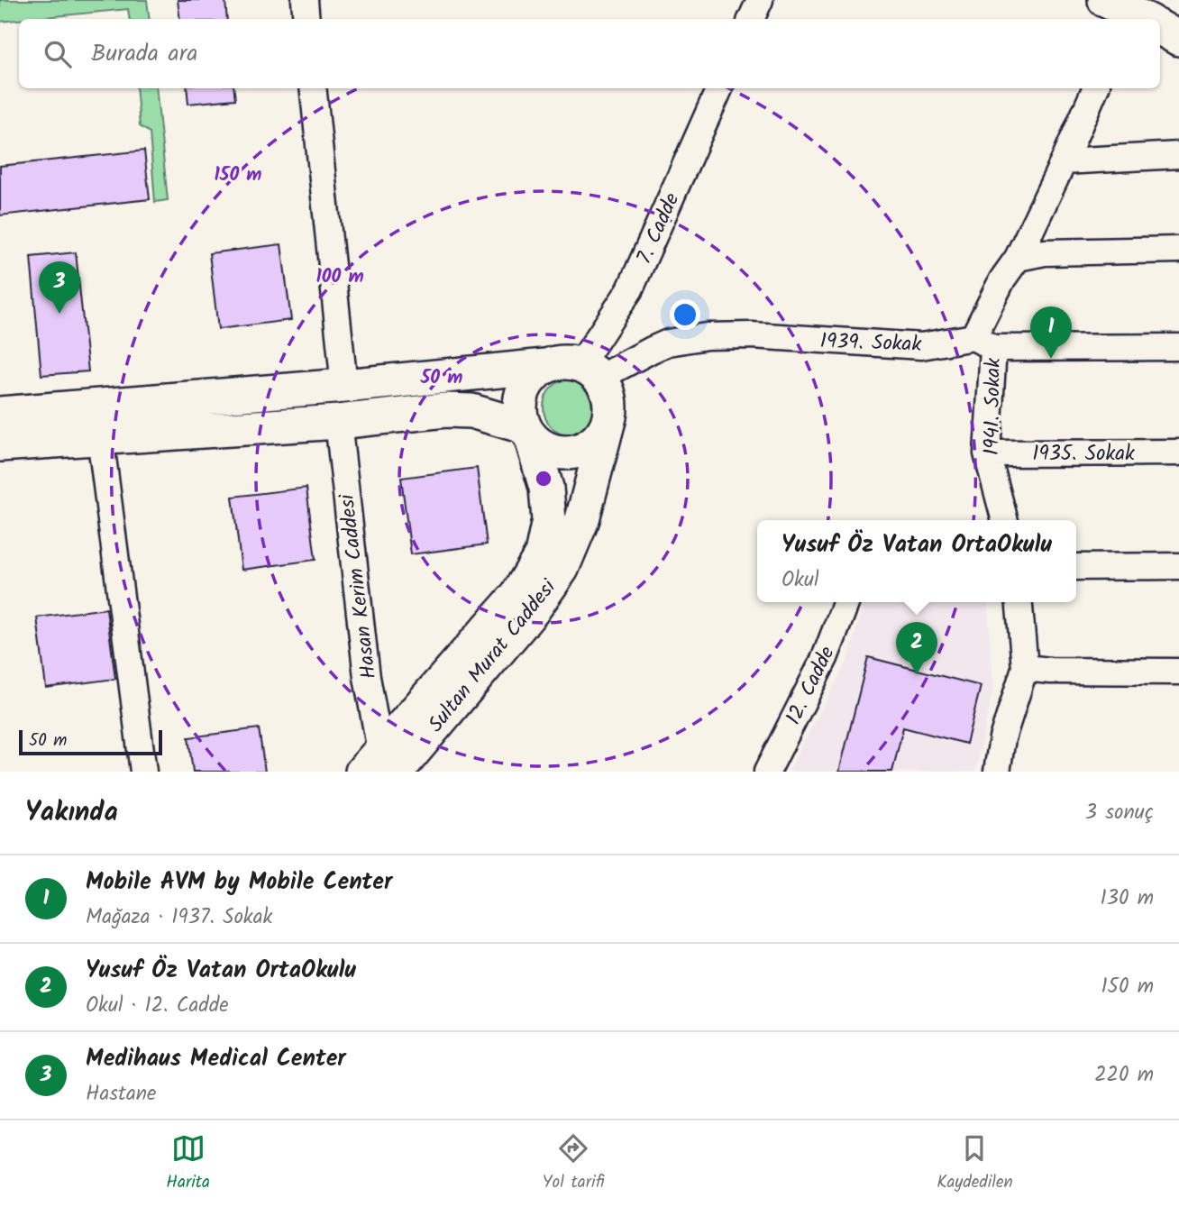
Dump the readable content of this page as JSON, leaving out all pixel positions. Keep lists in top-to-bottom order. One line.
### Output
{"streets":{"main road":["Sultan Murat Caddesi"],"street":["7. Cadde","1939. Sokak","1941. Sokak","1935. Sokak","Hasan Kerim Caddesi","12. Cadde"]},"crossings":[["7. Cadde","1939. Sokak"],["7. Cadde","Sultan Murat Caddesi"],["1939. Sokak","1941. Sokak"],["1939. Sokak","Sultan Murat Caddesi"],["1941. Sokak","1935. Sokak"],["Hasan Kerim Caddesi","Sultan Murat Caddesi"]],"scale_bar":"50 m","page":{"search":"Burada ara","pins":["3","1","2"],"popup":["Yusuf Öz Vatan OrtaOkulu","Okul"],"scale":"50 m","heading":["Yakında","3 sonuç"],"list":[{"mark":"1","name":"Mobile AVM by Mobile Center","note":"Mağaza · 1937. Sokak","value":"130 m"},{"mark":"2","name":"Yusuf Öz Vatan OrtaOkulu","note":"Okul · 12. Cadde","value":"150 m"},{"mark":"3","name":"Medihaus Medical Center","note":"Hastane","value":"220 m"}],"nav":["Harita","Yol tarifi","Kaydedilen"]},"rings":["150 m","100 m","50 m"]}
